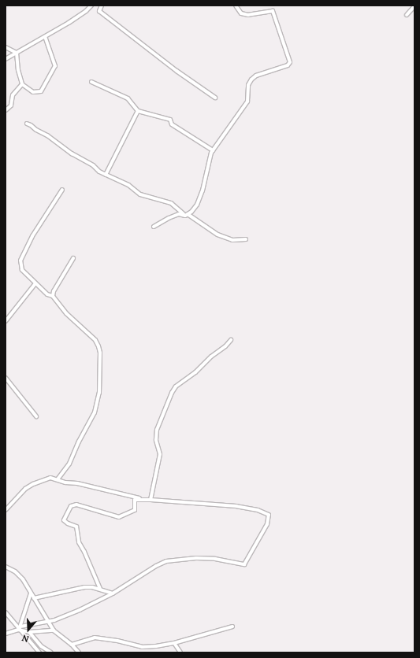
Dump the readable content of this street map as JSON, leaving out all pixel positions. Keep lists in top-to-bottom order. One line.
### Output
{"north":"bottom"}
